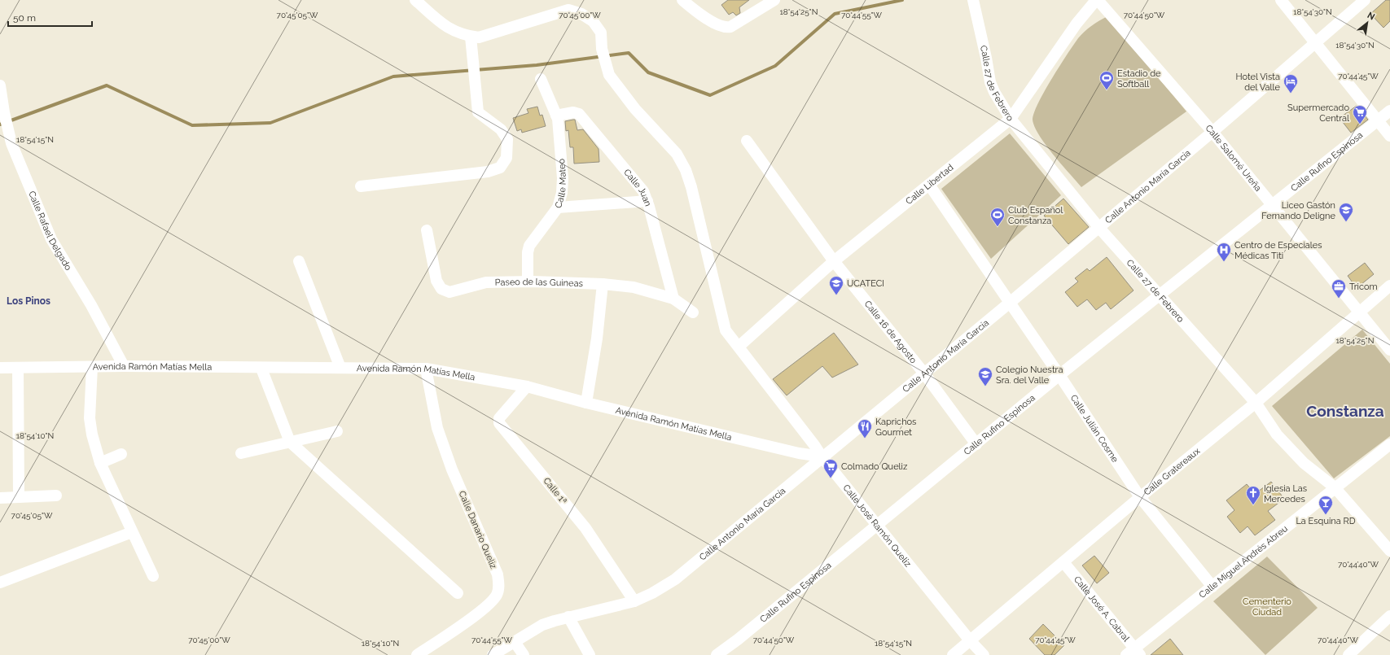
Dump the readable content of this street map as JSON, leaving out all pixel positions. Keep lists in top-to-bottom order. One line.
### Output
{"streets":{"street":["Calle 27 de Febrero","Calle Salomé Ureña","Calle Rufino Espinosa","Calle Mateo","Calle Libertad","Calle Antonio María García","Calle Juan","Calle Rafael Delgado","Paseo de las Guineas","Calle 16 de Agosto","Avenida Ramón Matías Mella","Calle Julián Cosme","Calle Gratereaux","Calle 1ª","Calle José Ramón Queliz","Calle Danario Queliz","Calle Miguel Andrés Abreu","Calle José A. Cabral"]},"crossings":[["Calle 27 de Febrero","Calle Rufino Espinosa"],["Calle 27 de Febrero","Calle Libertad"],["Calle 27 de Febrero","Calle Antonio María García"],["Calle 27 de Febrero","Calle Gratereaux"],["Calle 27 de Febrero","Calle Miguel Andrés Abreu"],["Calle Salomé Ureña","Calle Rufino Espinosa"],["Calle Salomé Ureña","Calle Libertad"],["Calle Salomé Ureña","Calle Antonio María García"],["Calle Salomé Ureña","Calle Gratereaux"],["Calle Rufino Espinosa","Calle 16 de Agosto"],["Calle Rufino Espinosa","Calle Julián Cosme"],["Calle Rufino Espinosa","Calle José Ramón Queliz"],["Calle Mateo","Calle Juan"],["Calle Mateo","Paseo de las Guineas"],["Calle Libertad","Calle 16 de Agosto"],["Calle Libertad","Calle Julián Cosme"],["Calle Libertad","Calle José Ramón Queliz"],["Calle Antonio María García","Calle 16 de Agosto"],["Calle Antonio María García","Avenida Ramón Matías Mella"],["Calle Antonio María García","Calle Julián Cosme"],["Calle Antonio María García","Calle 1ª"],["Calle Antonio María García","Calle José Ramón Queliz"],["Calle Juan","Paseo de las Guineas"],["Calle Rafael Delgado","Avenida Ramón Matías Mella"],["Avenida Ramón Matías Mella","Calle 1ª"],["Avenida Ramón Matías Mella","Calle José Ramón Queliz"],["Avenida Ramón Matías Mella","Calle Danario Queliz"],["Calle Julián Cosme","Calle Gratereaux"],["Calle Julián Cosme","Calle Miguel Andrés Abreu"],["Calle Gratereaux","Calle José Ramón Queliz"],["Calle Gratereaux","Calle José A. Cabral"],["Calle Miguel Andrés Abreu","Calle José A. Cabral"]],"districts":["Los Pinos","Constanza"],"parks":["Cementerio Ciudad"],"places":{"sports":["Estadio de Softball","Club Español Constanza"],"hotel":["Hotel Vista del Valle"],"supermarket":["Supermercado Central","Colmado Queliz"],"school or university":["Liceo Gastón Fernando Deligne","UCATECI","Colegio Nuestra Sra. del Valle"],"hospital":["Centro de Especiales Médicas Titi"],"office":["Tricom"],"restaurant":["Kaprichos Gourmet"],"church":["Iglesia Las Mercedes"],"bar":["La Esquina RD"]},"scale_bar":"50 m","north":"top right","coordinates":["18°54'25\"N","18°54'30\"N","70°45'05\"W","70°45'00\"W","70°44'55\"W","70°44'50\"W","70°44'45\"W","18°54'15\"N","18°54'10\"N","70°44'40\"W"]}
